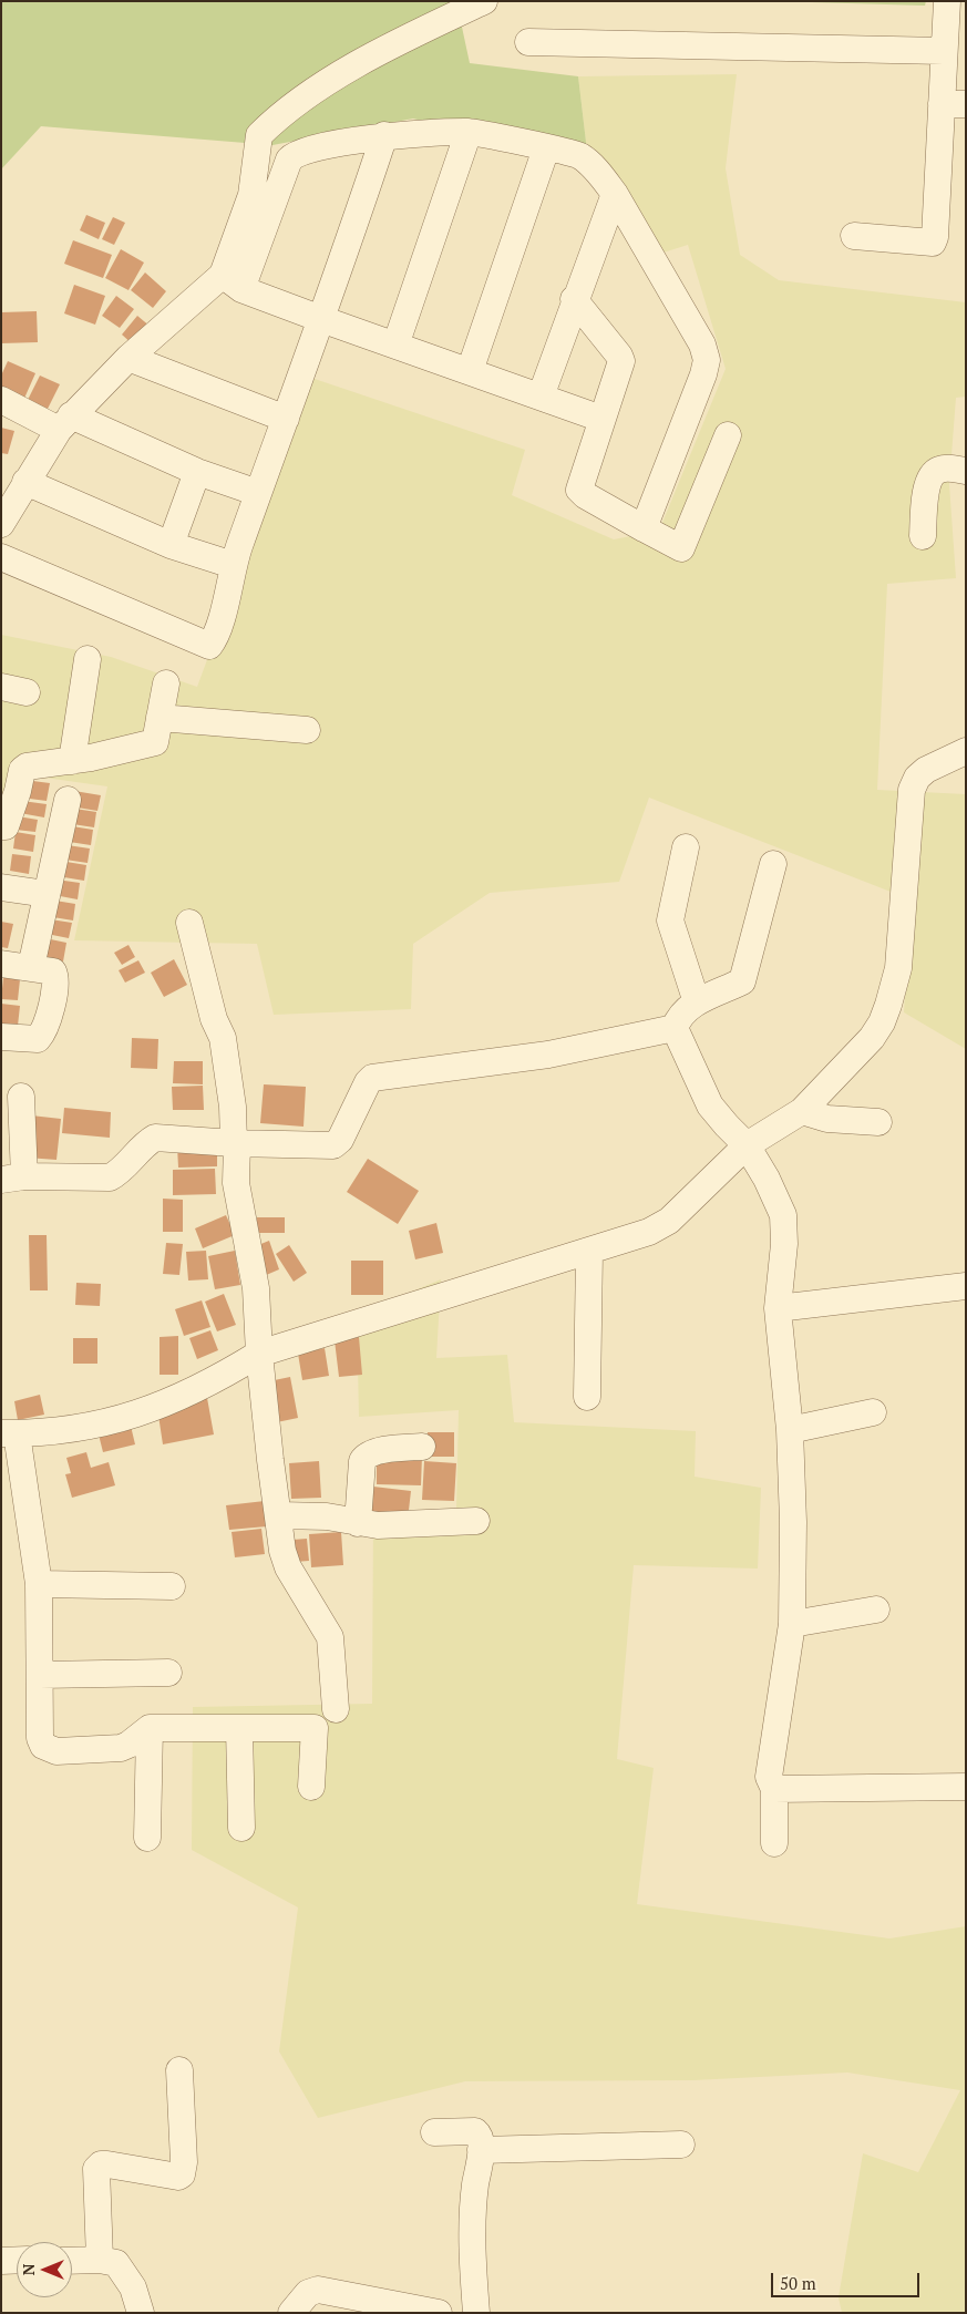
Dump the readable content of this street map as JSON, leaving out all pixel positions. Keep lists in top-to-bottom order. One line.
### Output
{"scale_bar":"50 m","north":"left"}
